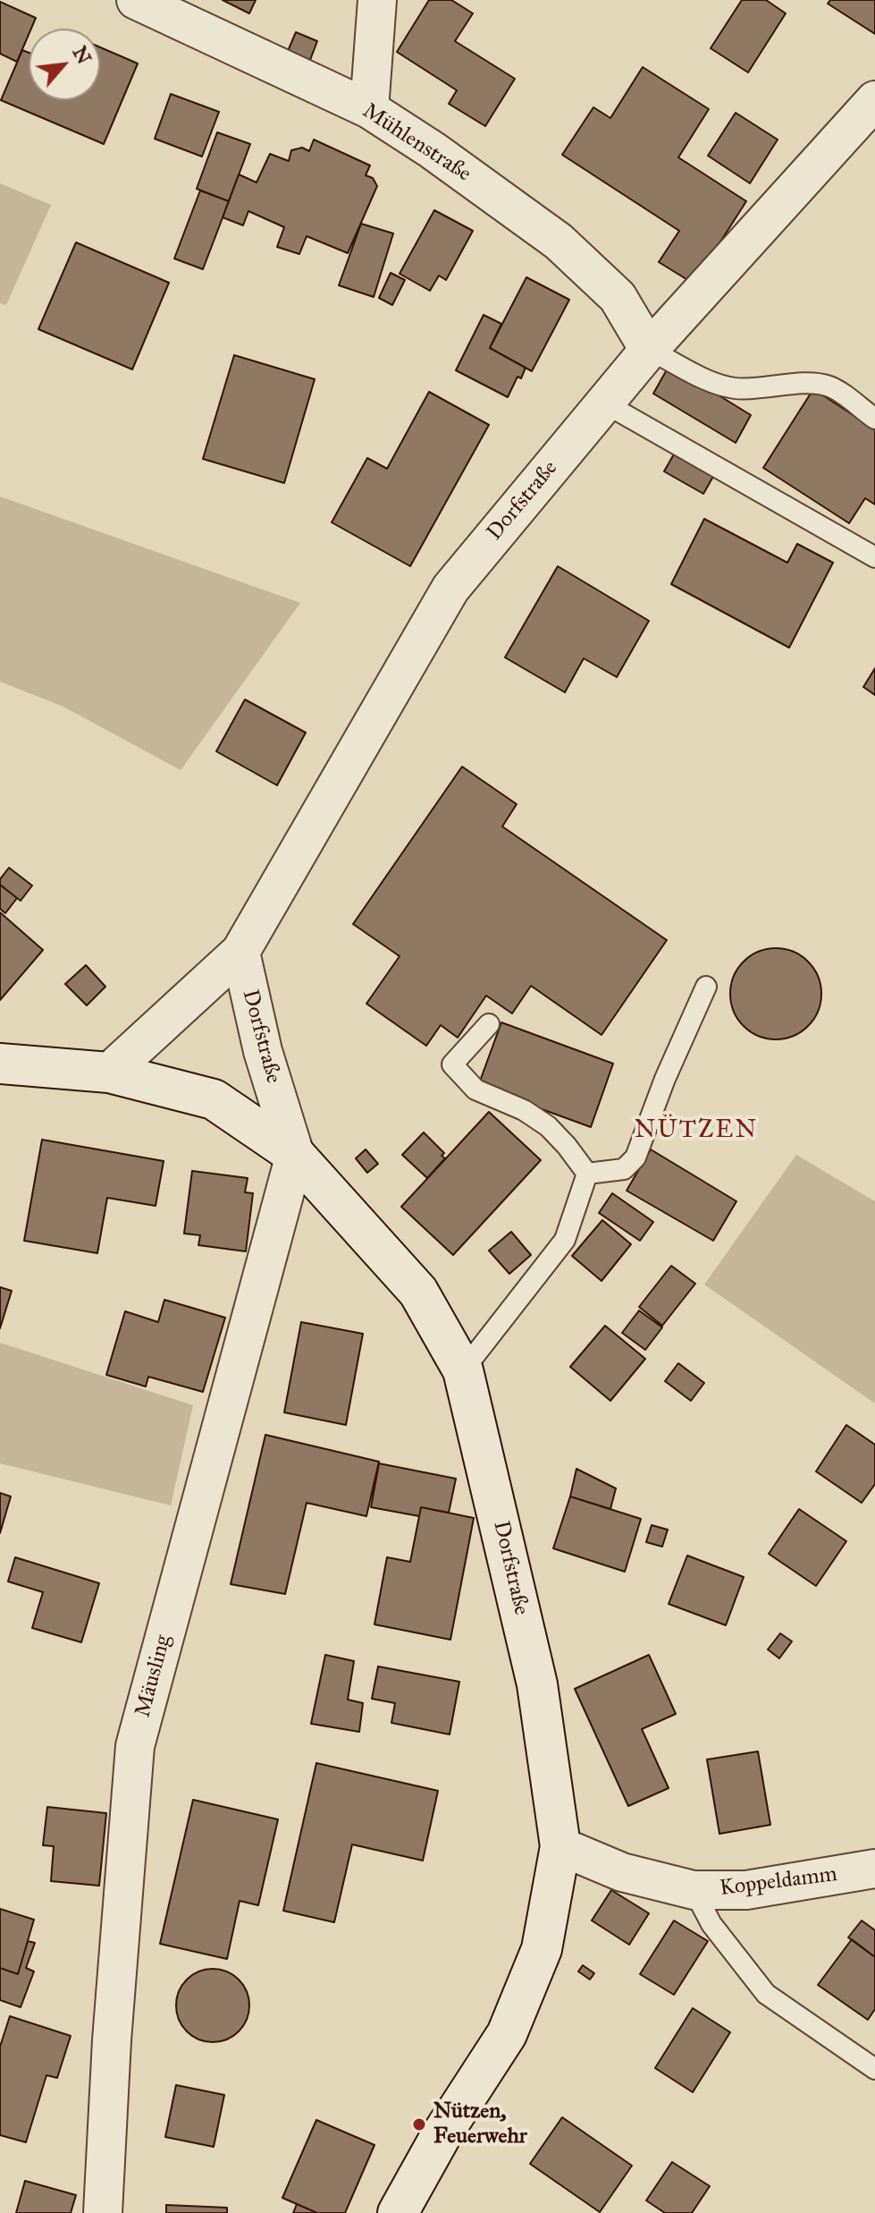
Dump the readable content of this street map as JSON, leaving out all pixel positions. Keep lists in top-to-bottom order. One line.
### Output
{"streets":{"street":["Mühlenstraße","Dorfstraße","Mäusling","Koppeldamm"]},"crossings":[["Mühlenstraße","Dorfstraße"],["Dorfstraße","Mäusling"],["Dorfstraße","Koppeldamm"]],"districts":["NÜTZEN"],"places":["Nützen, Feuerwehr"],"north":"top right"}
